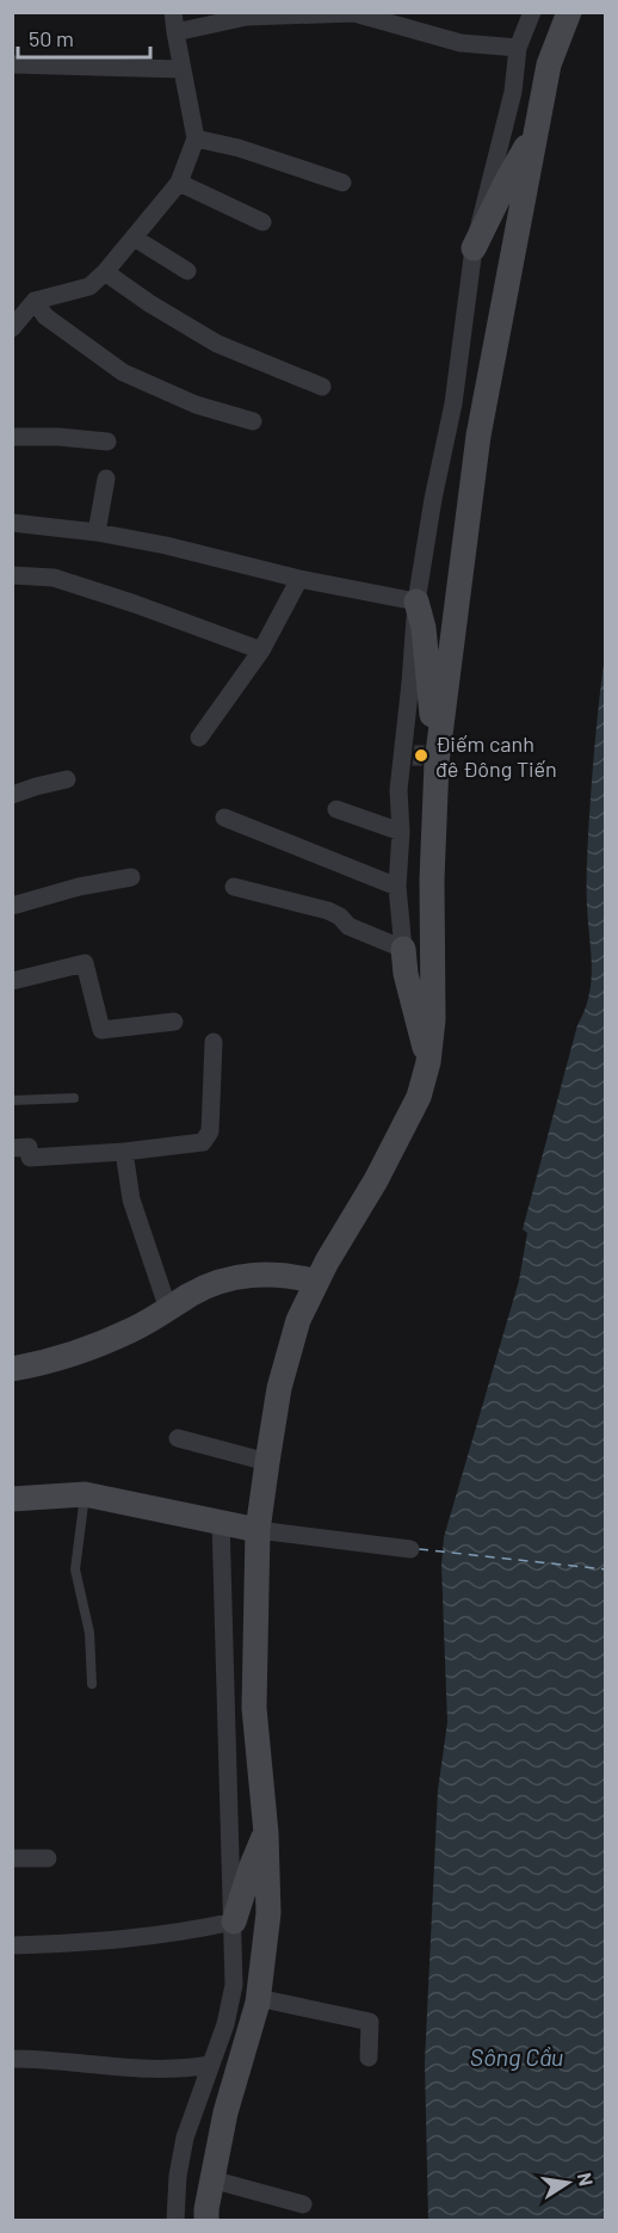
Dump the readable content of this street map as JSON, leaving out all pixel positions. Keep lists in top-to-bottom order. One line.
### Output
{"water":["Sông Cầu"],"places":["Điếm canh đê Đông Tiến"],"scale_bar":"50 m","north":"right"}
